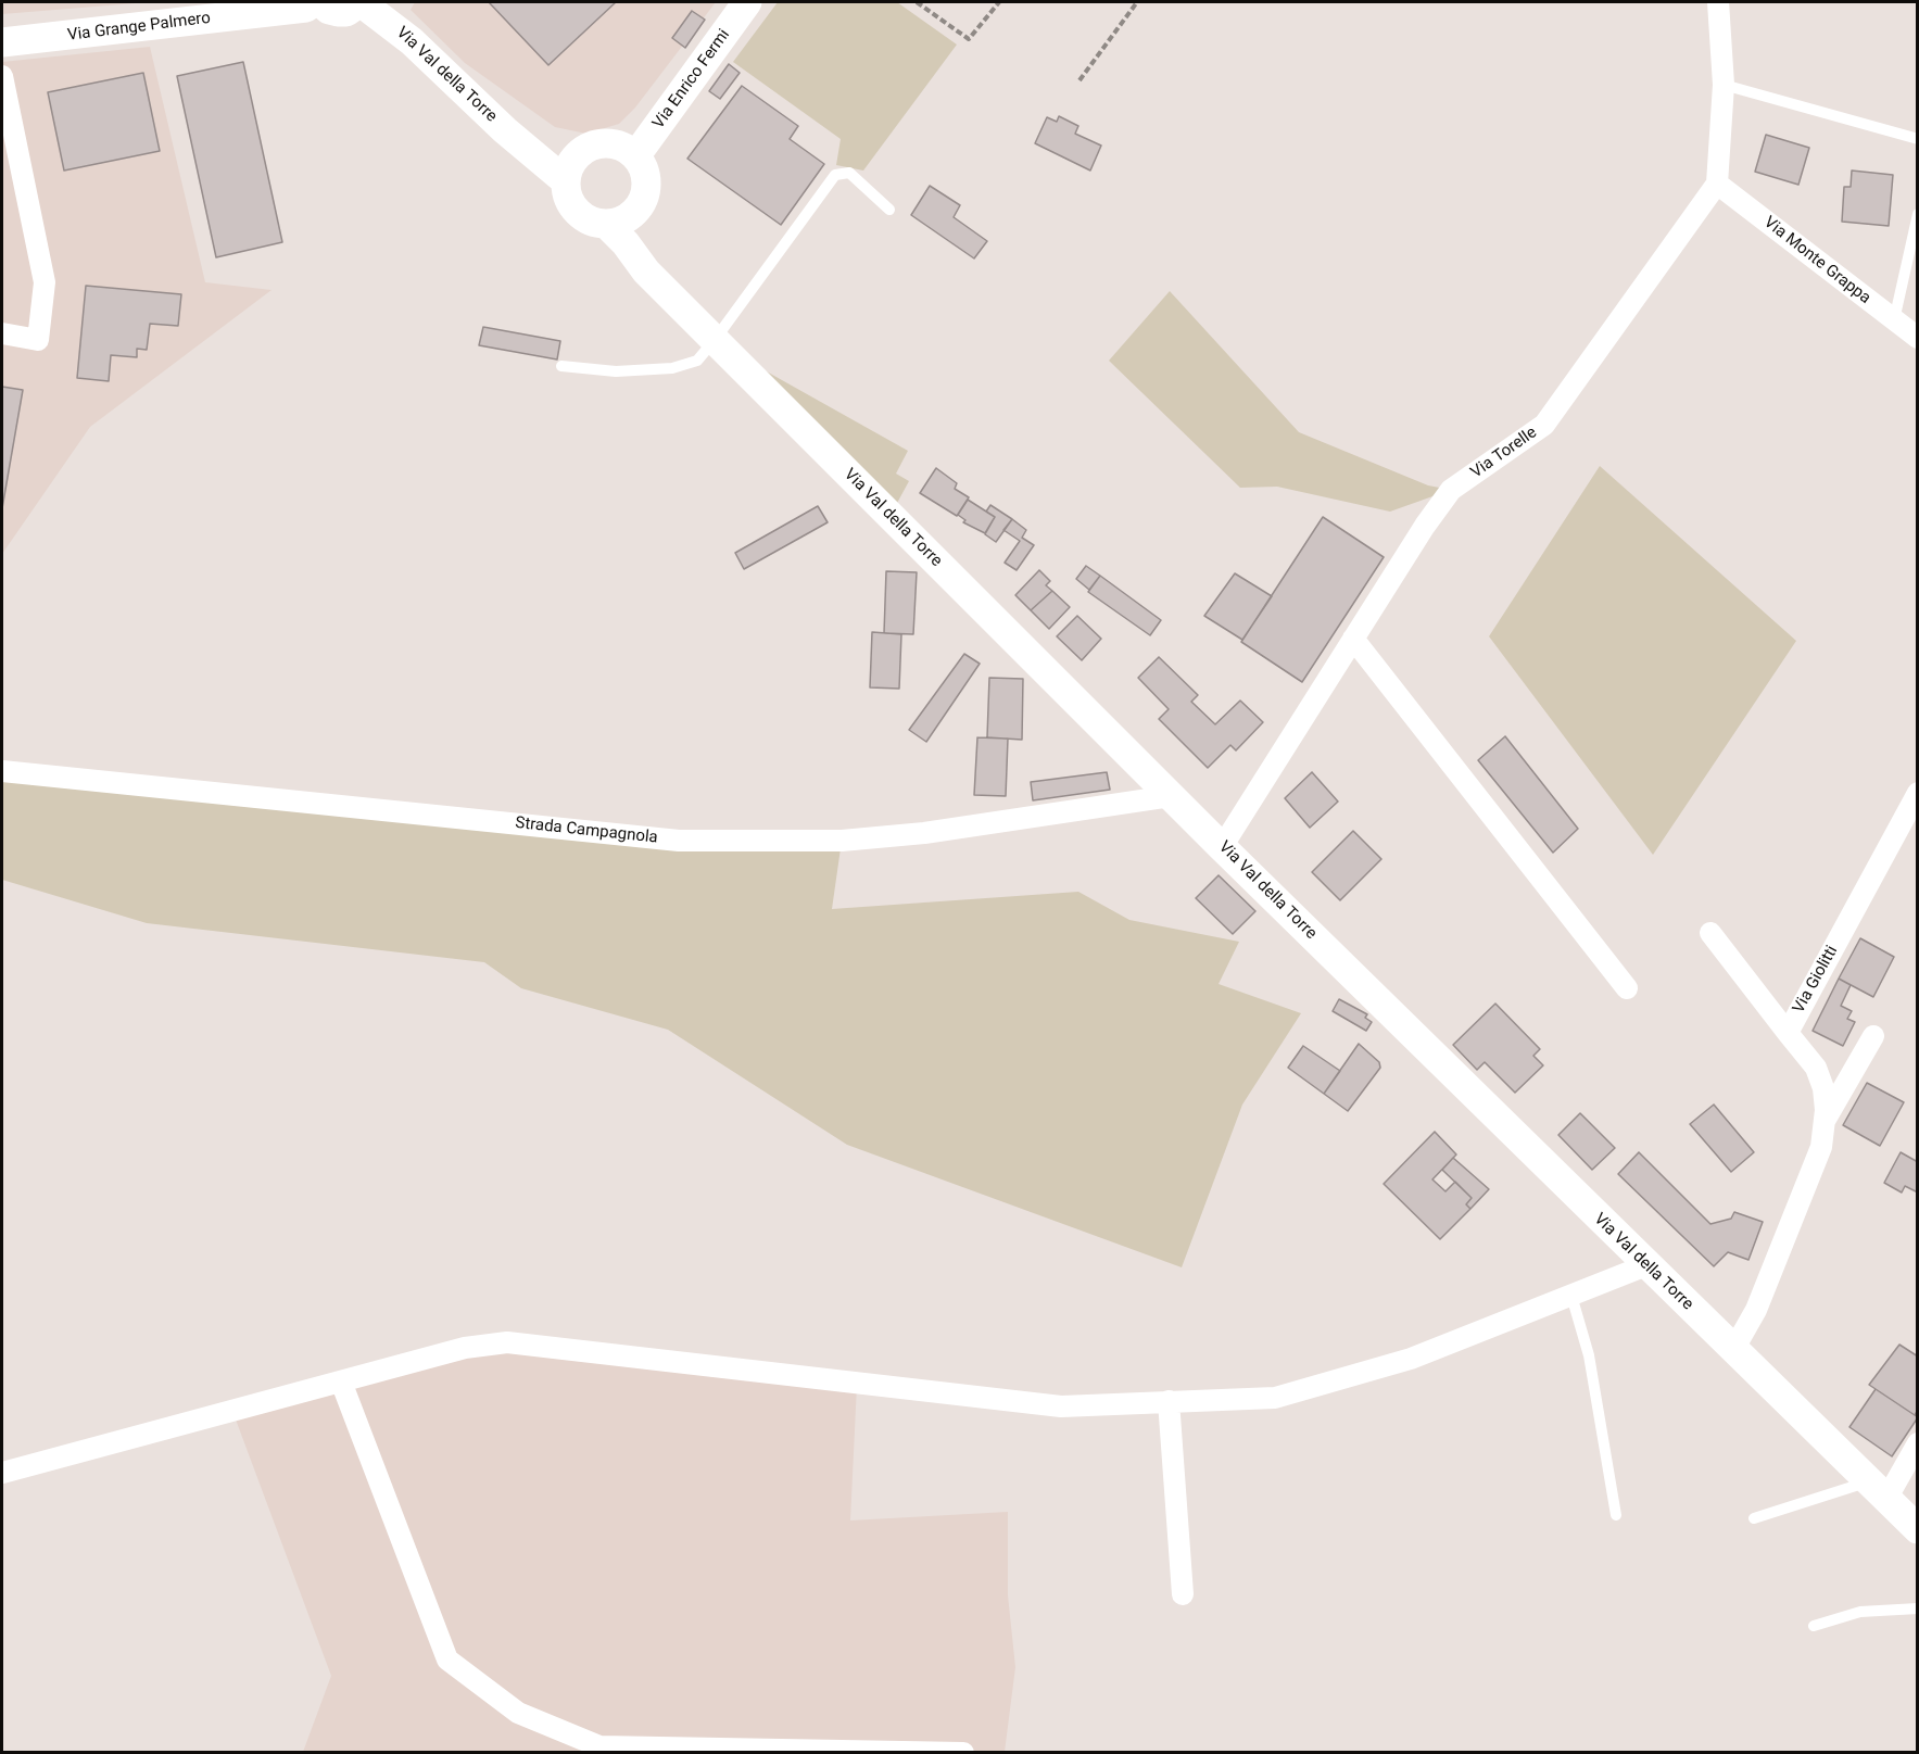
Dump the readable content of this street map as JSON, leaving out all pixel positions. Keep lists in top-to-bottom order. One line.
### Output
{"streets":{"street":["Via Grange Palmero","Via Val della Torre","Via Enrico Fermi","Via Monte Grappa","Via Torelle","Strada Campagnola","Via Giolitti"]},"crossings":[["Via Val della Torre","Via Enrico Fermi"],["Via Val della Torre","Via Torelle"],["Via Val della Torre","Strada Campagnola"],["Via Val della Torre","Via Giolitti"],["Via Monte Grappa","Via Torelle"]]}
